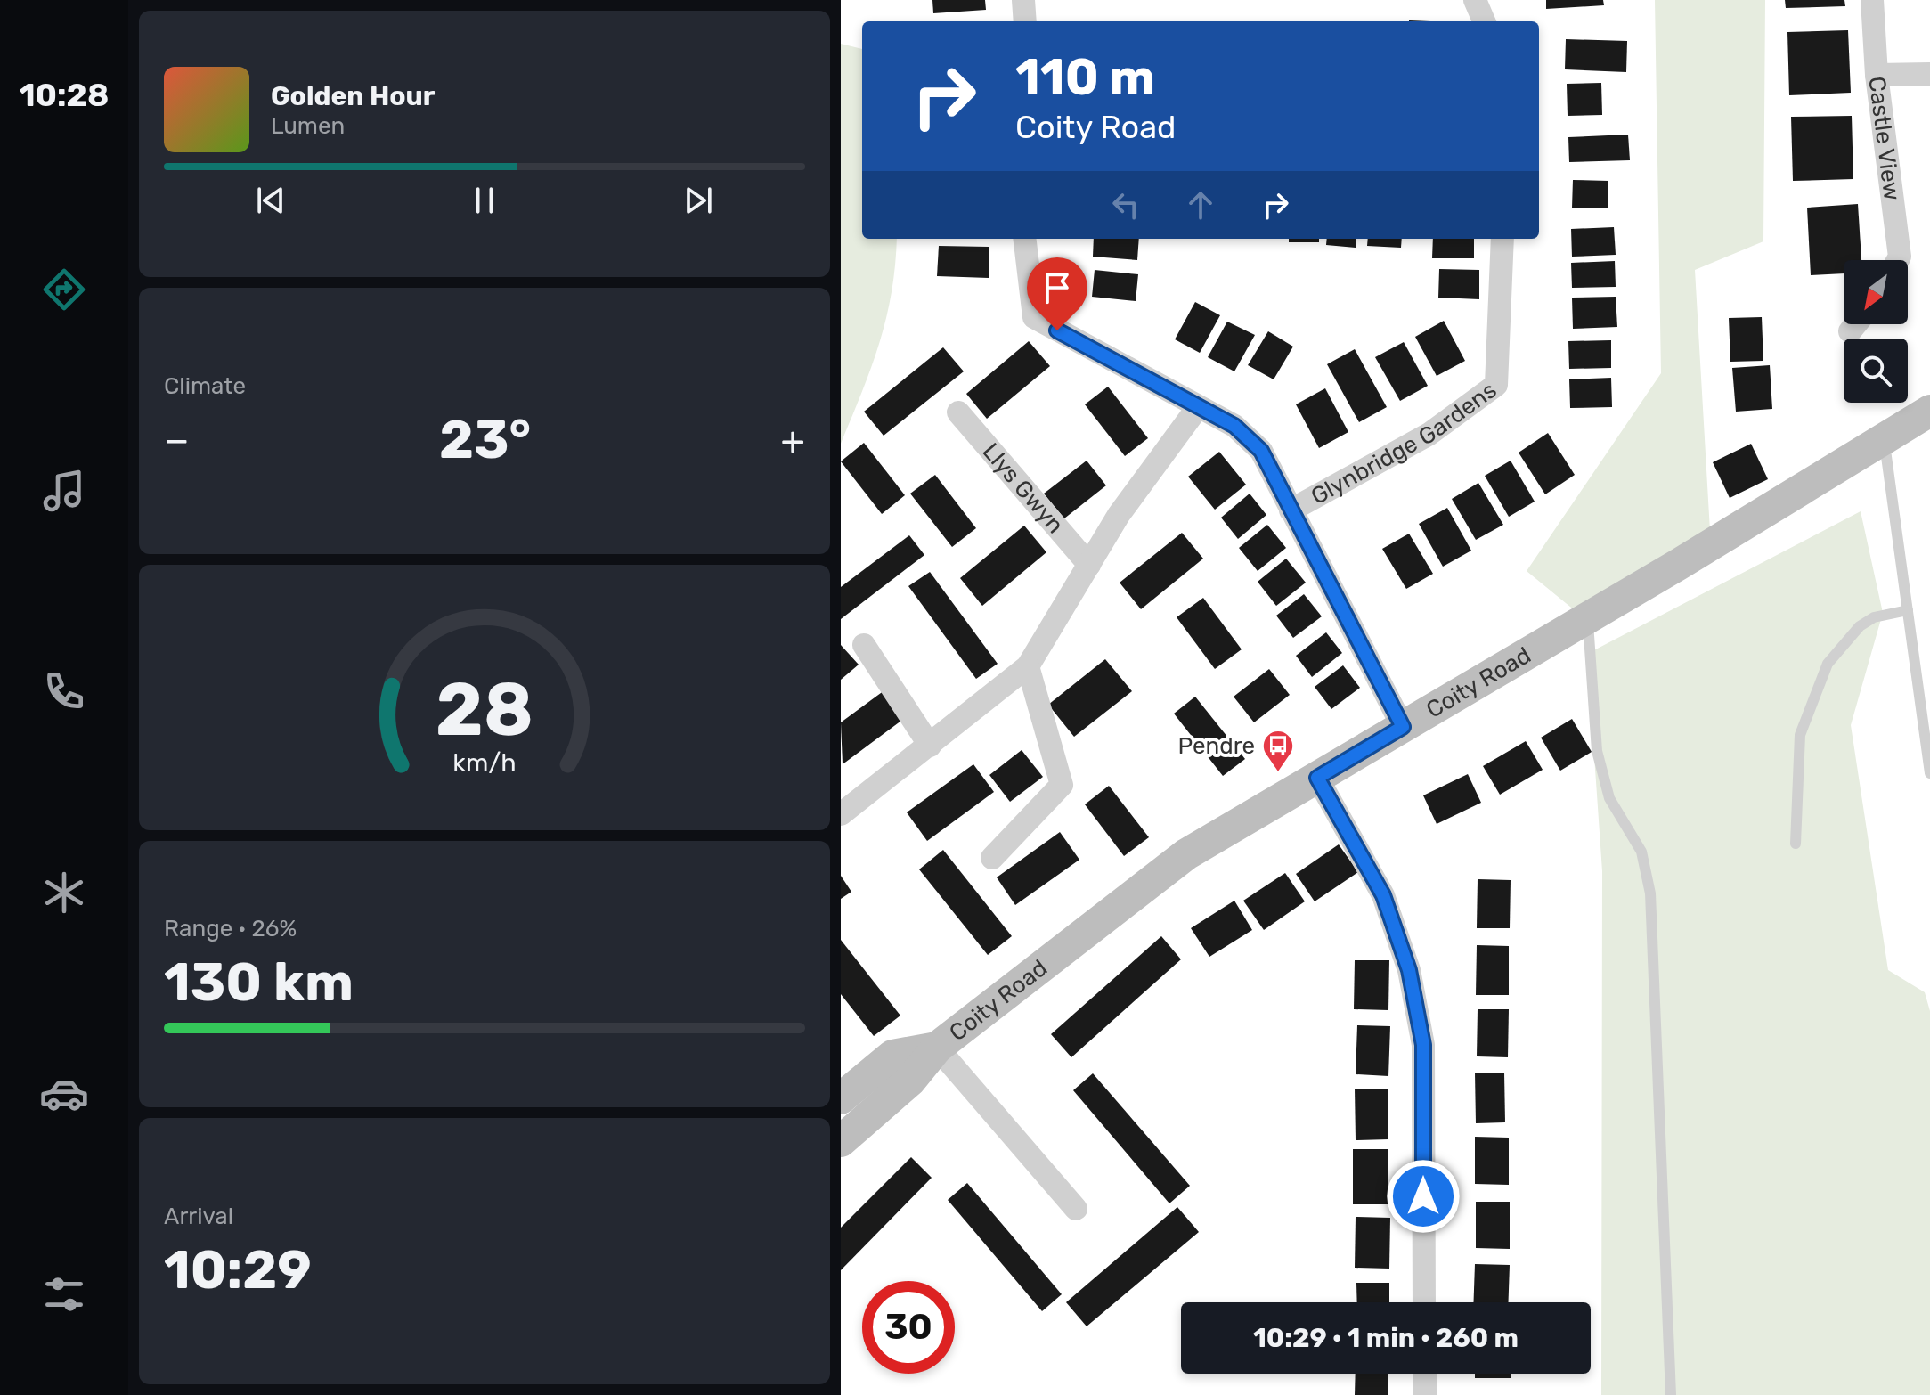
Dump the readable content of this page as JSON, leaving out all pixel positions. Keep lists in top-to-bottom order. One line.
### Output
{"streets":{"main road":["Coity Road"],"street":["Castle View","Glynbridge Gardens","Llys Gwyn"]},"crossings":[["Glynbridge Gardens","Coity Road"]],"places":{"bus stop":["Pendre"]},"north":"bottom left","page":{"tabs":"10:28","turn":["110 m","Coity Road"],"song":["Golden Hour","Lumen"],"tile":["Climate",["Range · 26%","130 km"],["Arrival","10:29"]],"heat":["−","23°","+"],"limit":"30","trip":"10:29 · 1 min · 260 m","gauge":["28","km/h"]}}
